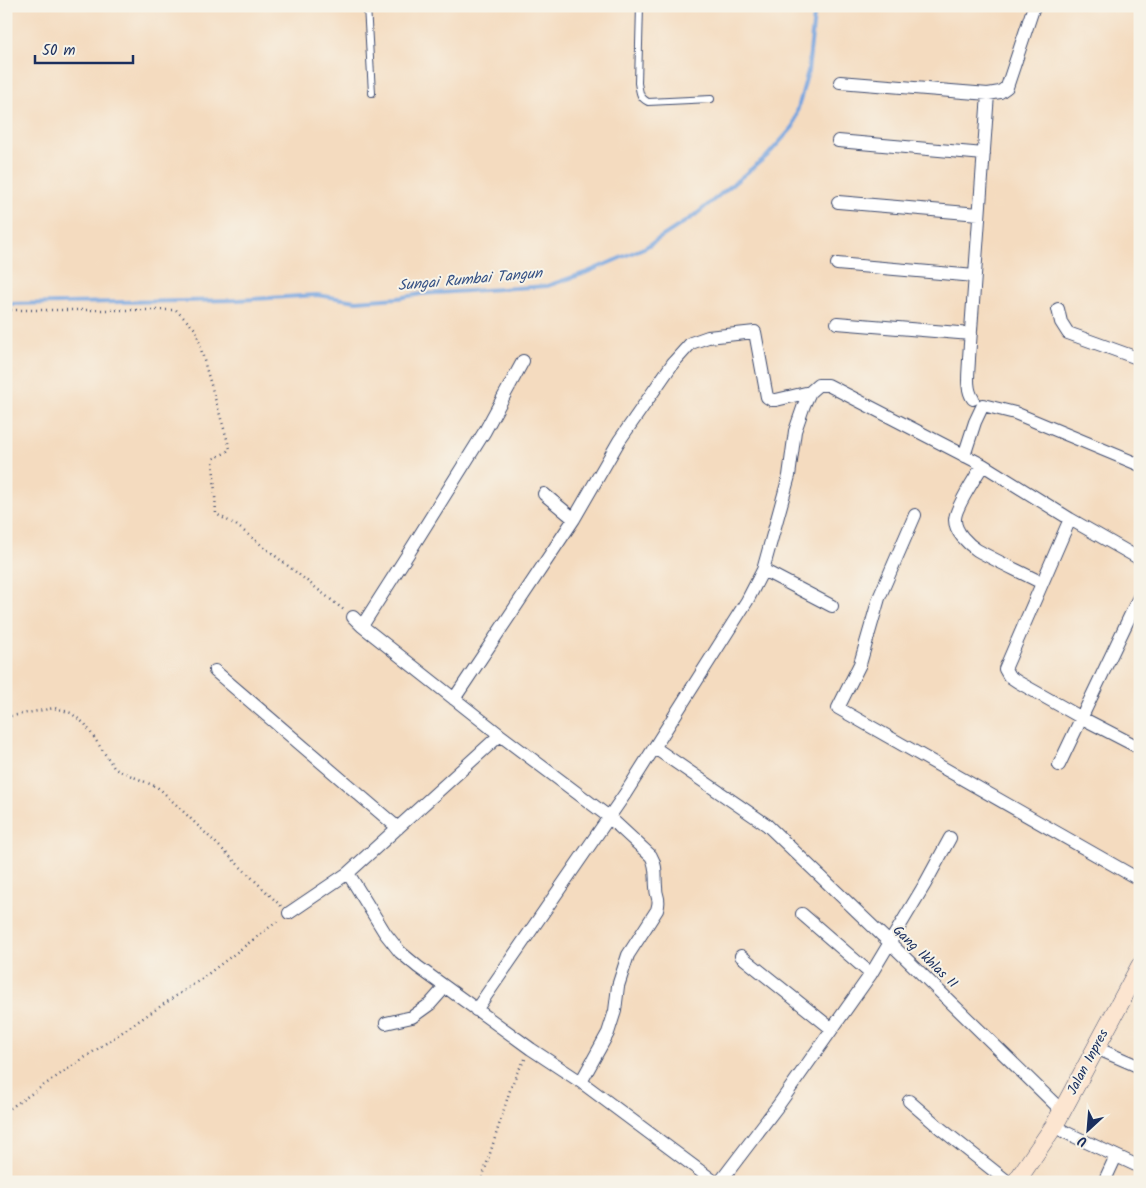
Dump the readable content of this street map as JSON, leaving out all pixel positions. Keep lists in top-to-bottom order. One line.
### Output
{"streets":{"main road":["Jalan Inpres"],"street":["Gang Ikhlas II"]},"crossings":[["Gang Ikhlas II","Jalan Inpres"]],"water":["Sungai Rumbai Tangun"],"scale_bar":"50 m","north":"bottom left"}
